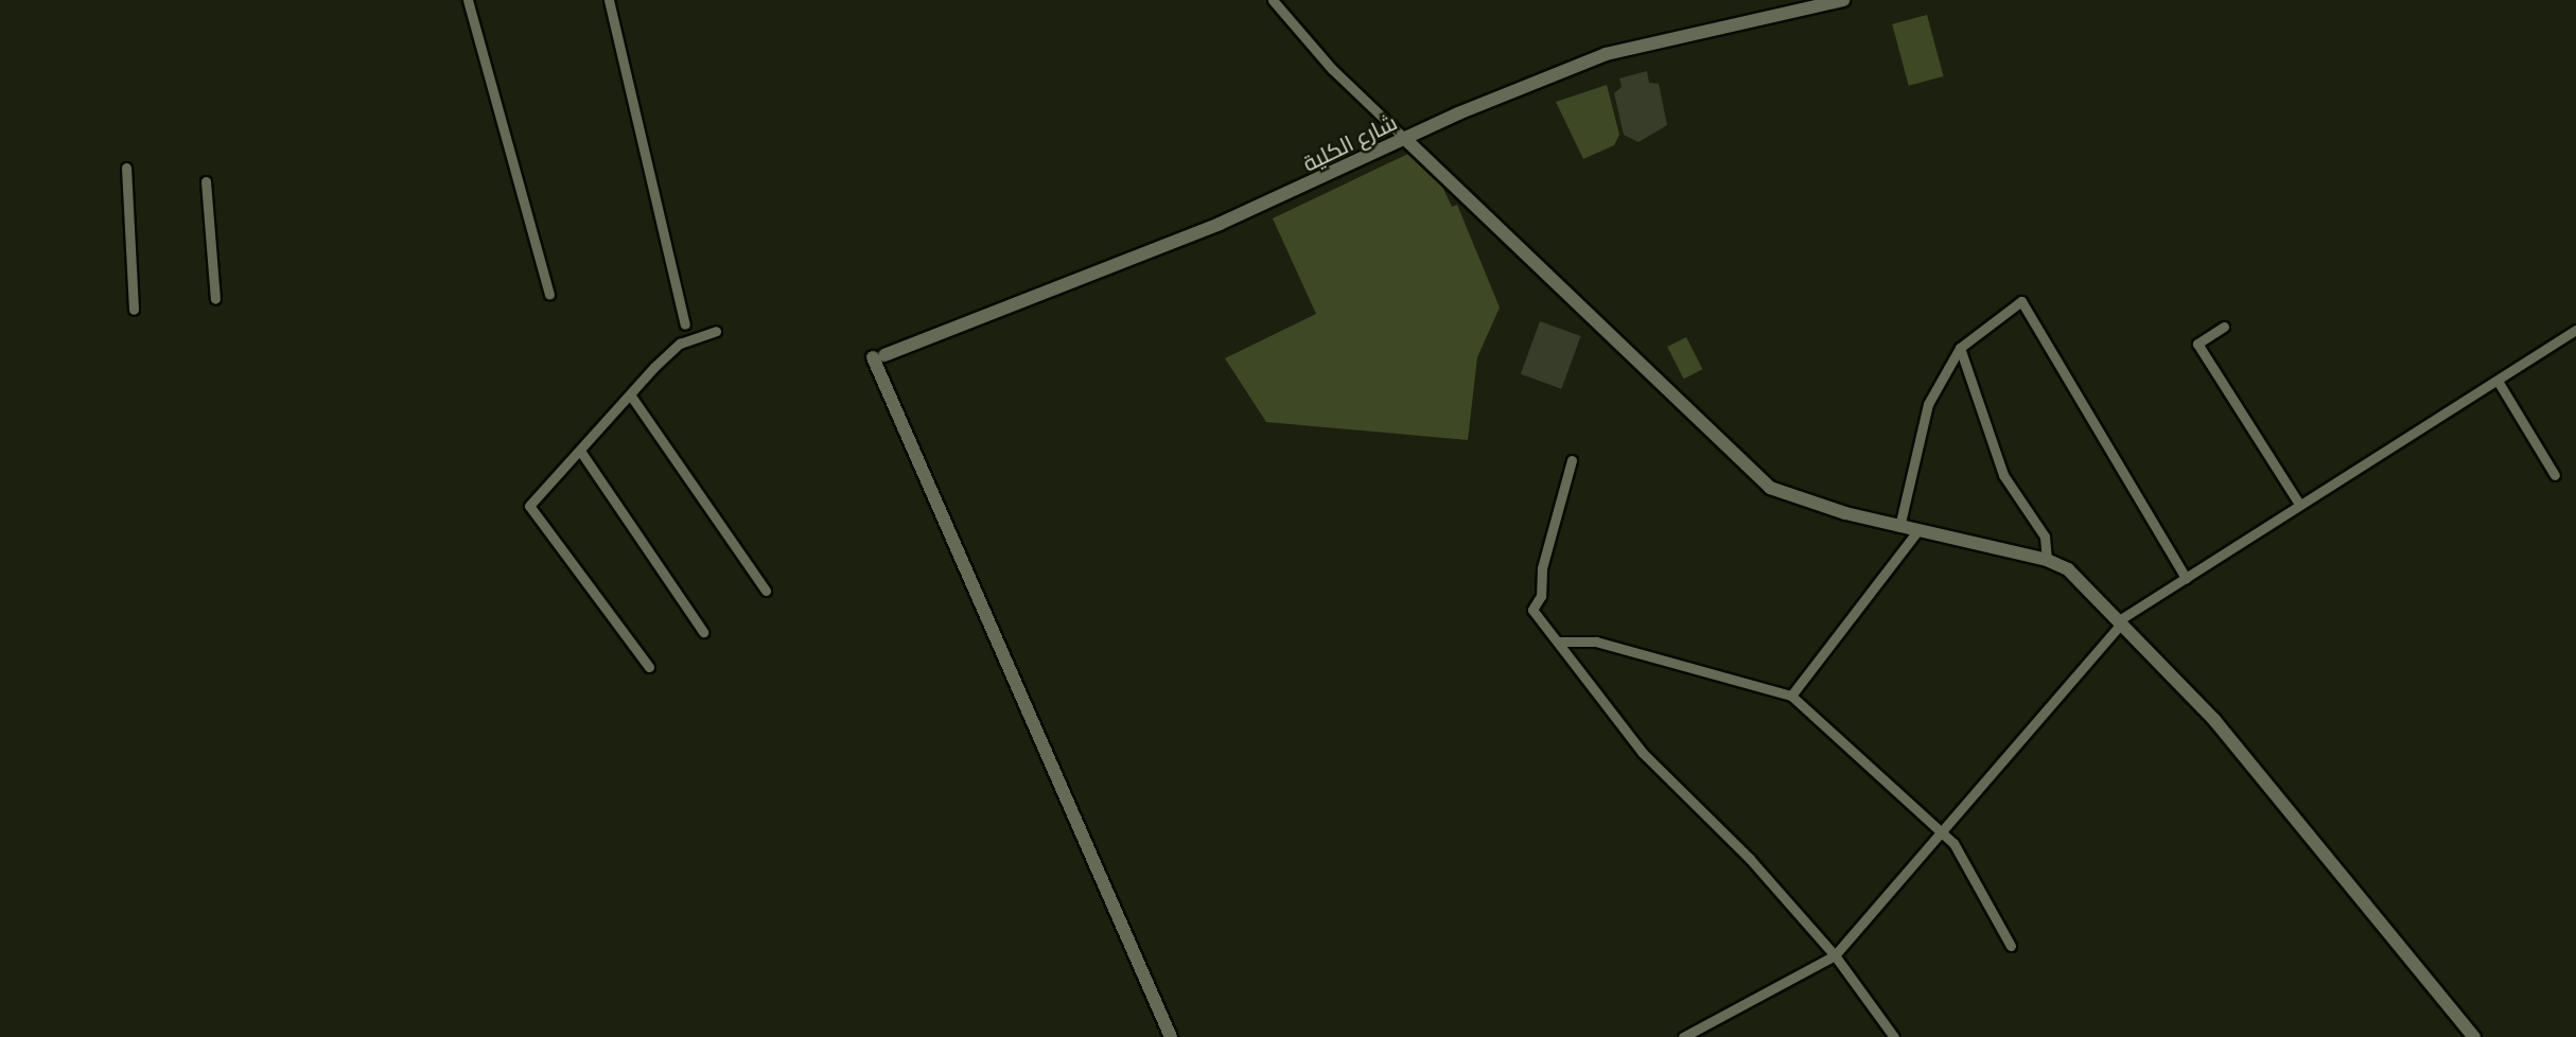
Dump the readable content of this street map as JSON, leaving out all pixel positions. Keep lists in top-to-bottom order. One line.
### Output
{"streets":{"street":["شارع الكلية"]}}
